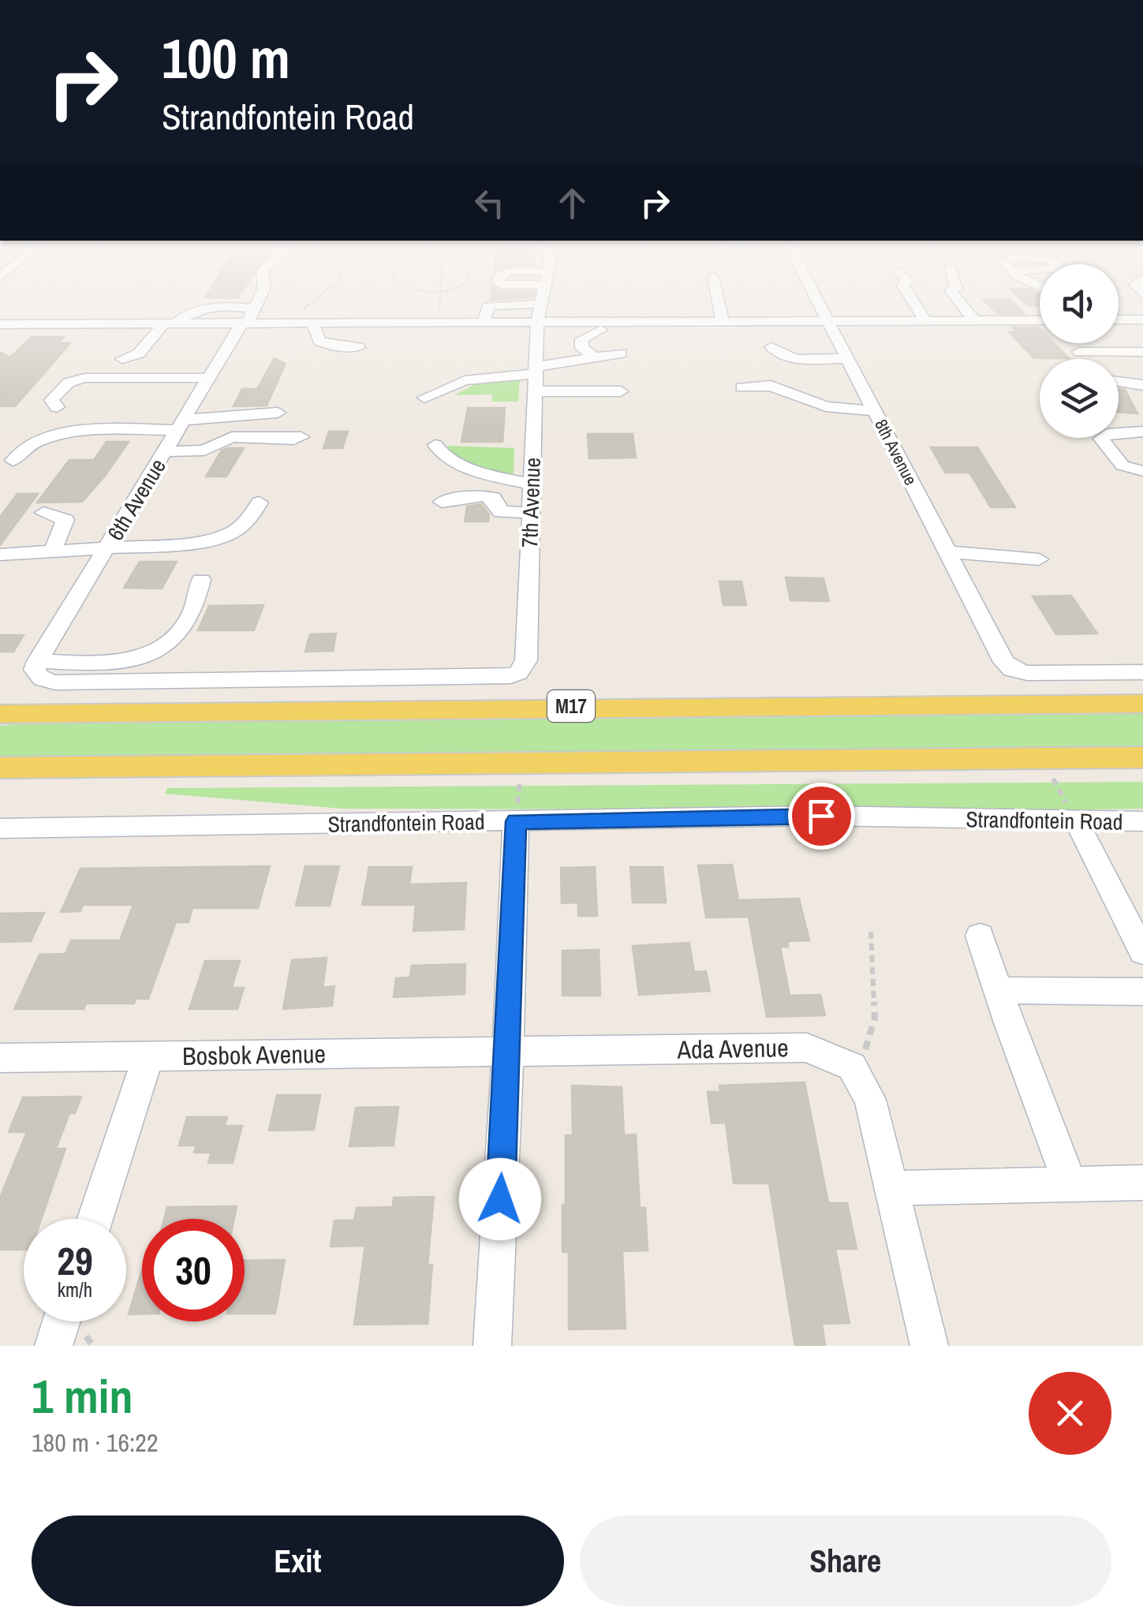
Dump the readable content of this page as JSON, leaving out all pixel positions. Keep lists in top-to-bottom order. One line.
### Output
{"streets":{"main road":["M17"],"street":["8th Avenue","6th Avenue","7th Avenue","Strandfontein Road","Ada Avenue","Bosbok Avenue"]},"crossings":[["6th Avenue","7th Avenue"],["Ada Avenue","Bosbok Avenue"]],"page":{"turn":["100 m","Strandfontein Road"],"speed":"29 km/h","limit":"30","heading":["1 min","180 m · 16:22"],"buttons":["Exit","Share"]}}
